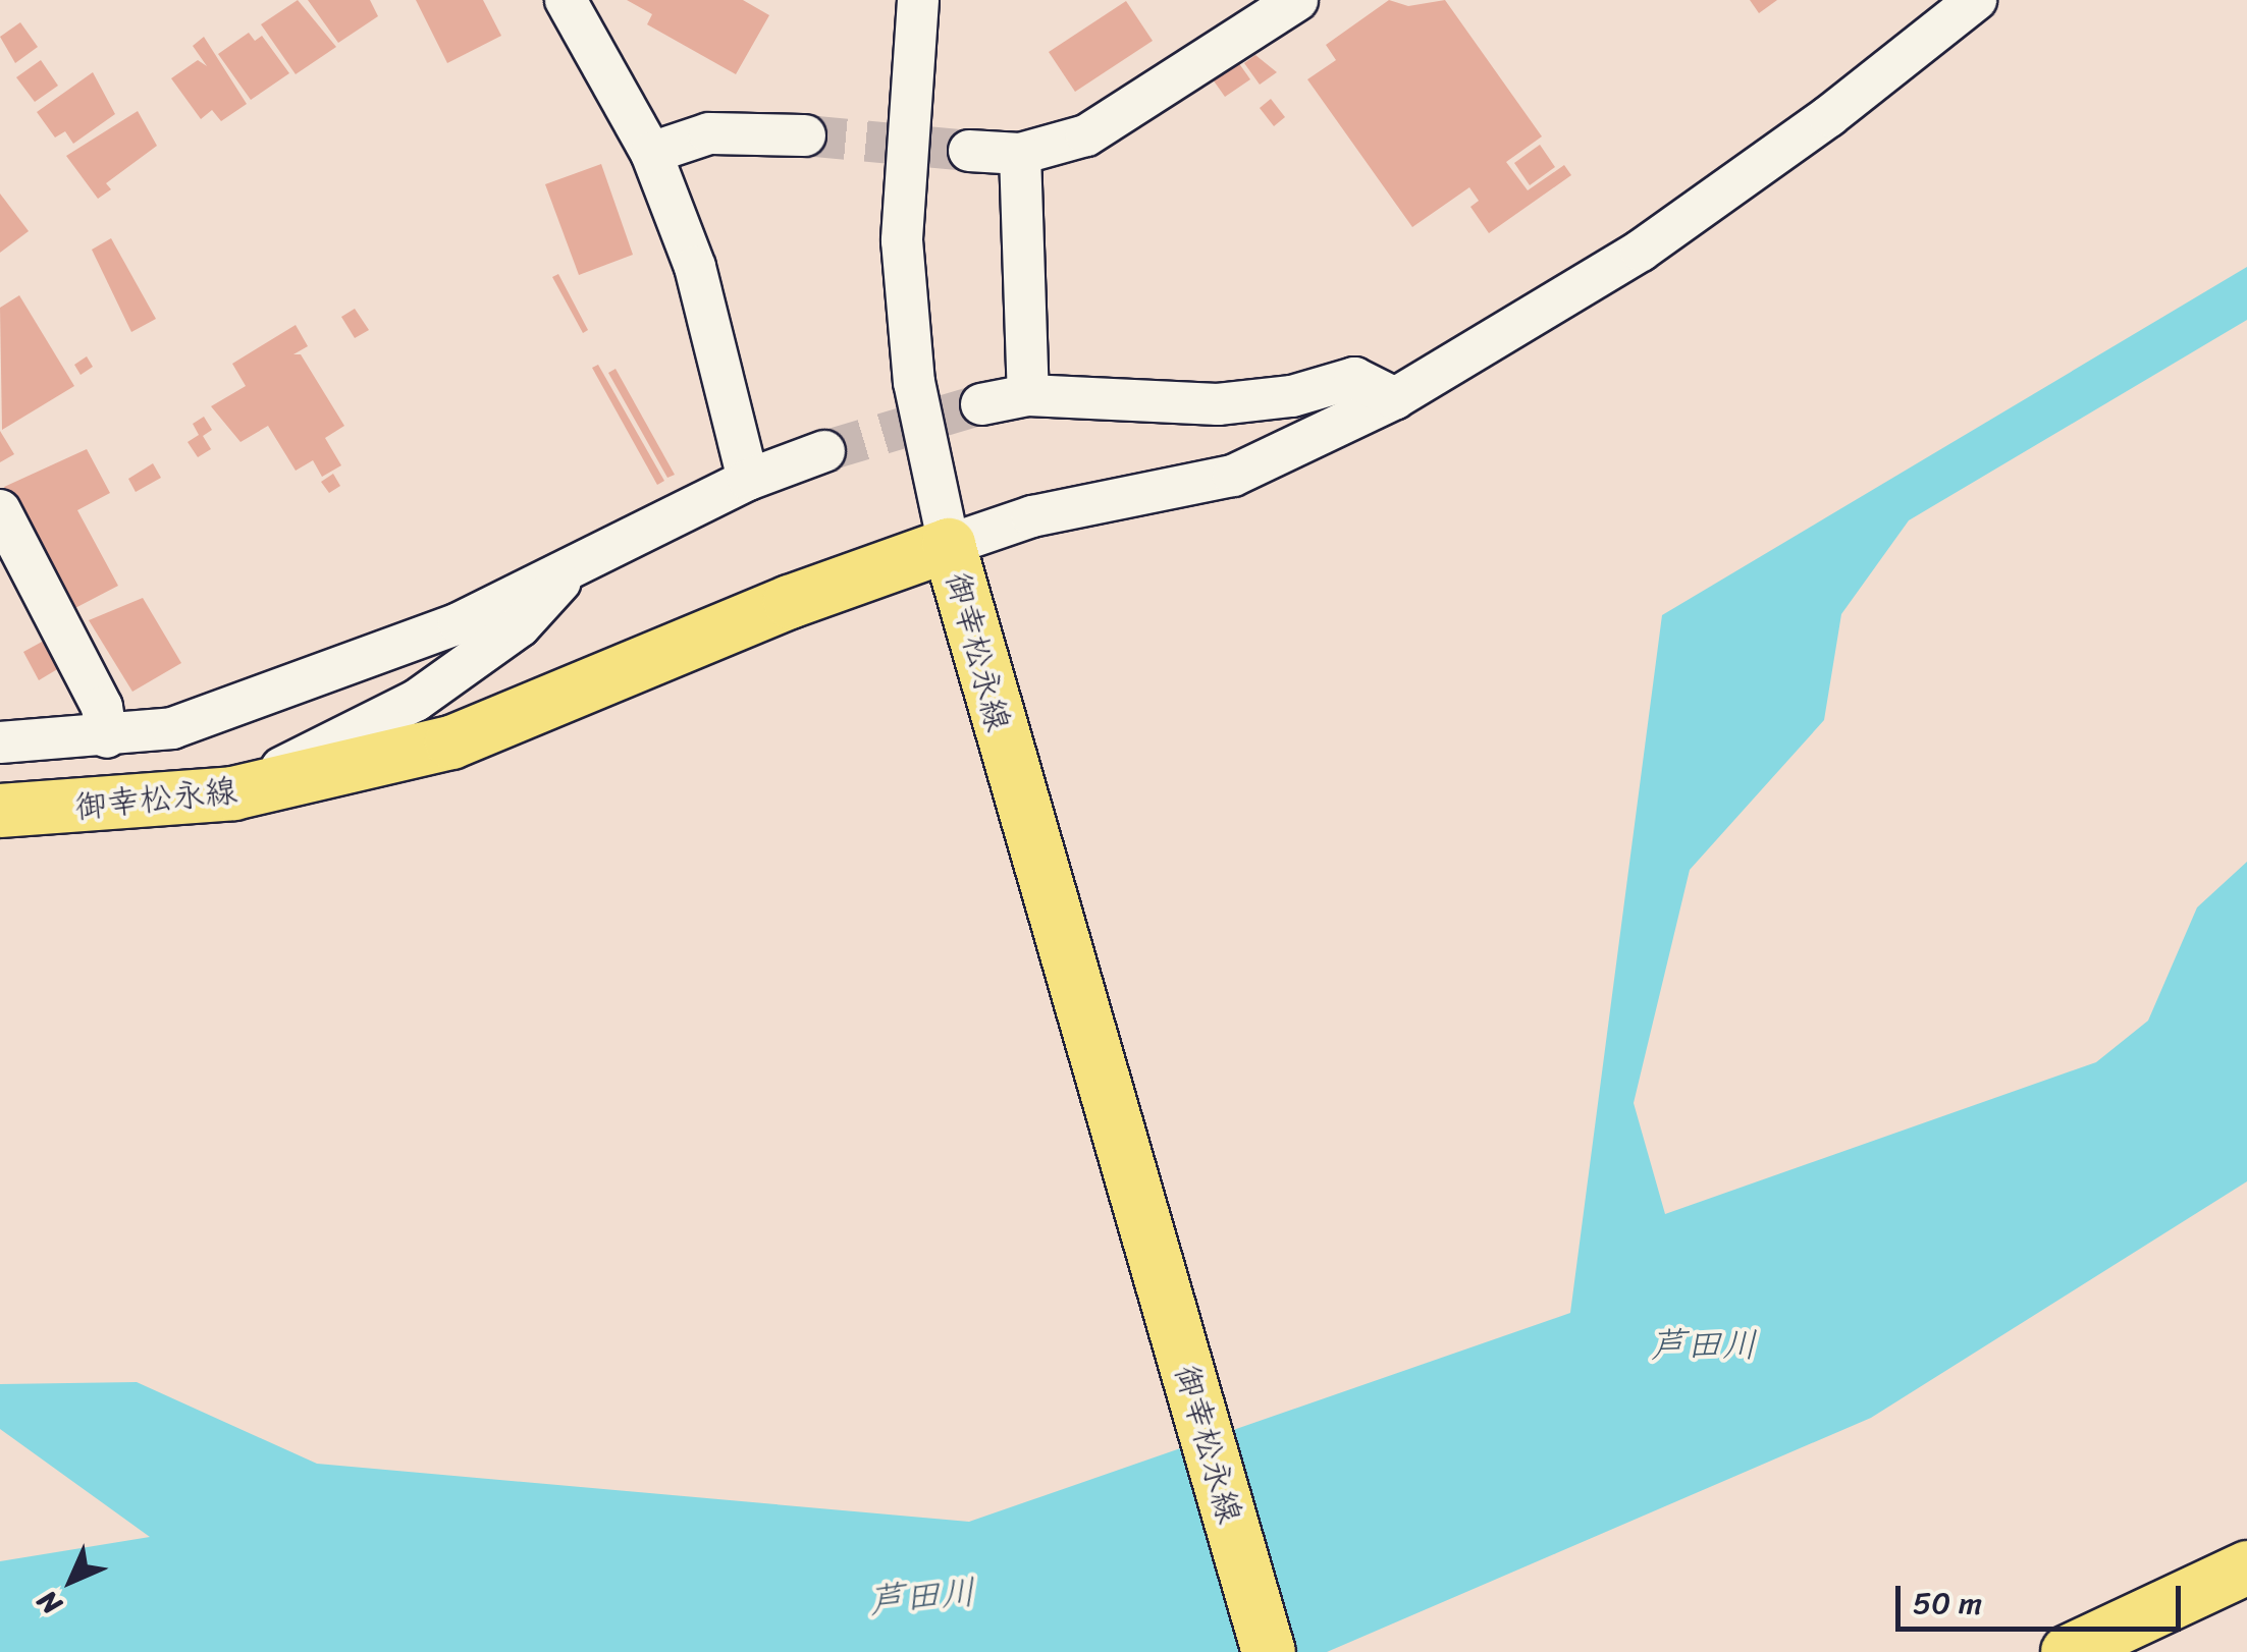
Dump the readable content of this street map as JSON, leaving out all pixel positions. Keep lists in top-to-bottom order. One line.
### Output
{"streets":{"main road":["御幸松永線"]},"water":["芦田川"],"scale_bar":"50 m","north":"bottom left"}
